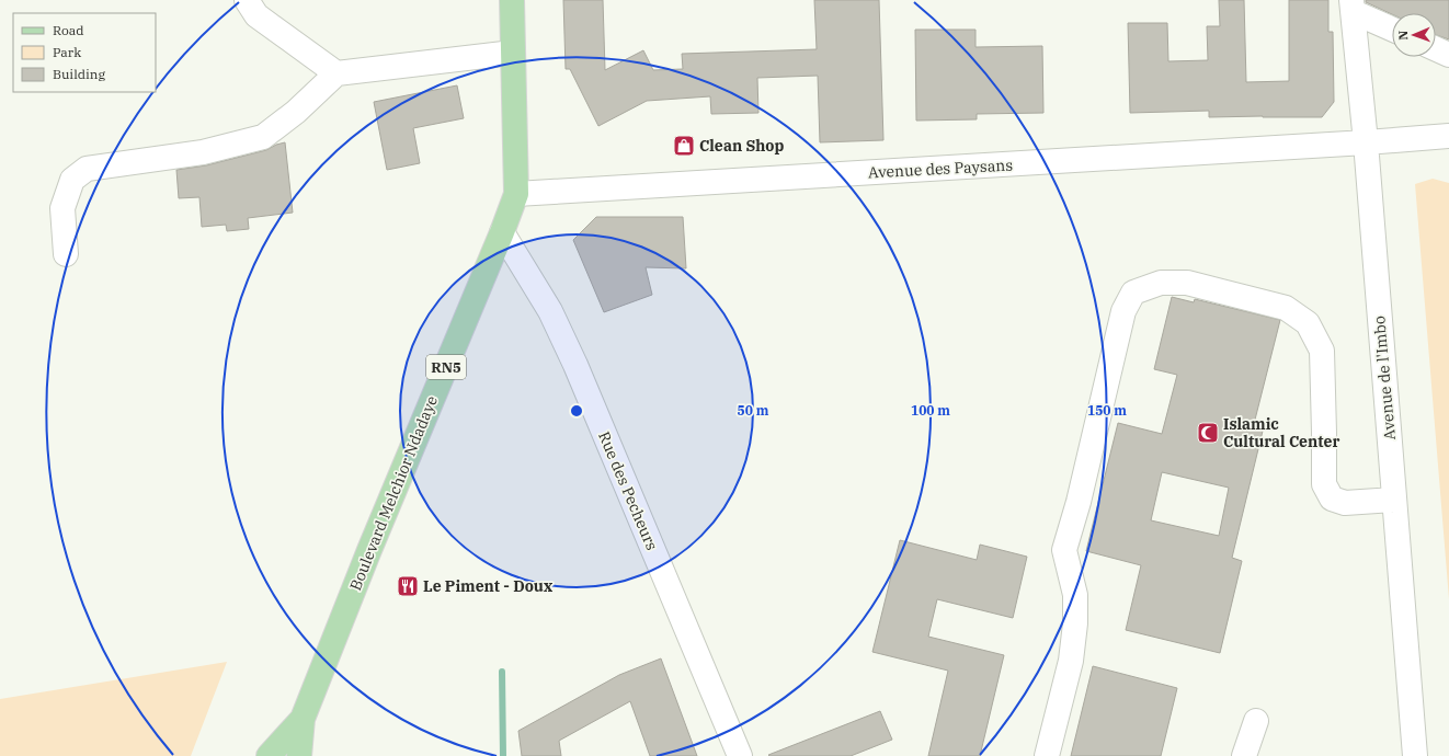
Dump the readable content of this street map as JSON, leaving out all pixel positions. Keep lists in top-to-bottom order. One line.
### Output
{"streets":{"main road":["RN5","Boulevard Melchior Ndadaye"],"street":["Avenue des Paysans","Avenue de l'Imbo","Rue des Pecheurs"]},"crossings":[["Avenue des Paysans","Avenue de l'Imbo"],["Avenue des Paysans","Boulevard Melchior Ndadaye"],["RN5","Boulevard Melchior Ndadaye"],["Rue des Pecheurs","Boulevard Melchior Ndadaye"]],"places":{"shop":["Clean Shop"],"mosque":["Islamic Cultural Center"],"restaurant":["Le Piment - Doux"]},"legend":["Road","Park","Building"],"north":"left","rings":["50 m","100 m","150 m"]}
